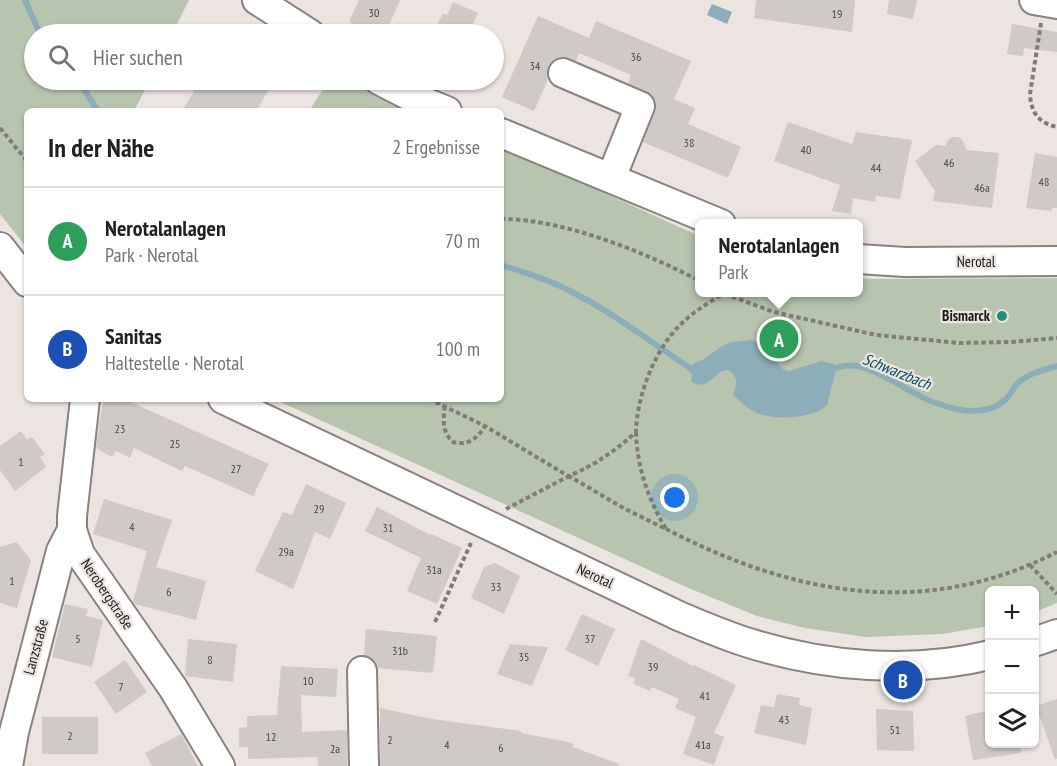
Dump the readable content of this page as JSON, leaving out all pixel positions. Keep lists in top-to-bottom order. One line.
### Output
{"streets":{"street":["Nerotal","Nerobergstraße","Lanzstraße"]},"crossings":[["Nerobergstraße","Lanzstraße"]],"water":["Schwarzbach"],"places":["Bismarck"],"house_numbers":["30","19","36","34","38","40","46","44","48","46a","23","25","1","27","29","4","31","29a","31a","1","33","6","5","37","31b","35","8","39","10","7","41","43","51","2","12","2","4","41a","6","2a"],"page":{"search":"Hier suchen","heading":["In der Nähe","2 Ergebnisse"],"list":[{"mark":"A","name":"Nerotalanlagen","note":"Park · Nerotal","value":"70 m"},{"mark":"B","name":"Sanitas","note":"Haltestelle · Nerotal","value":"100 m"}],"popup":["Nerotalanlagen","Park"],"pins":["A","B"],"map_buttons":["+","−"]}}
